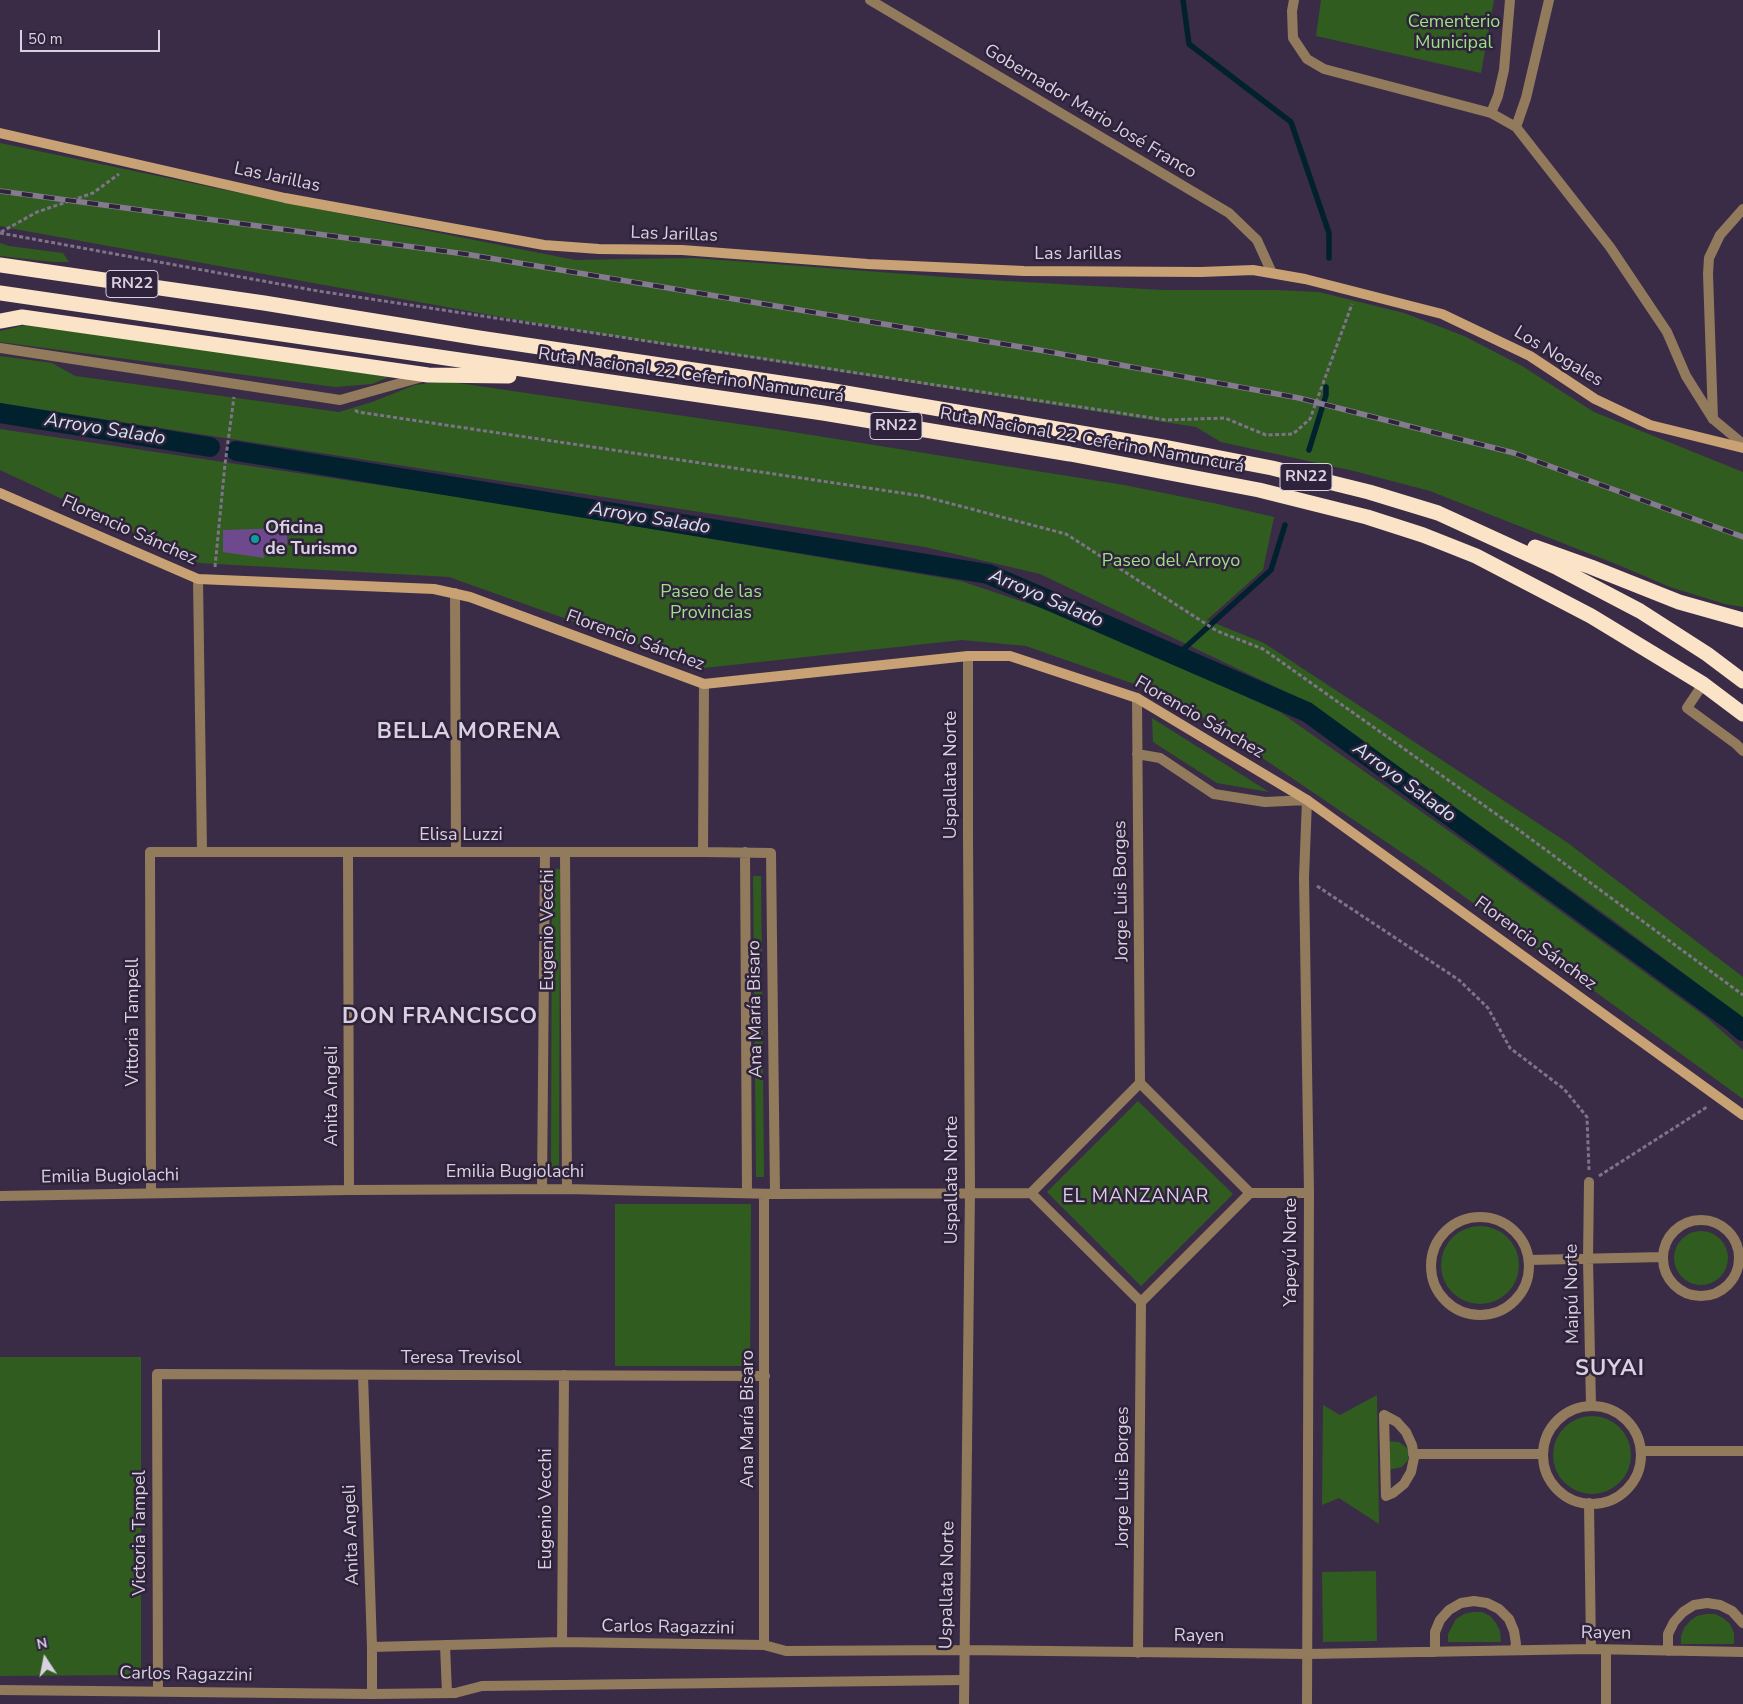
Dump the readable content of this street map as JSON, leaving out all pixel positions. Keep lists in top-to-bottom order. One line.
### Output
{"streets":{"highway":["RN22","Ruta Nacional 22 Ceferino Namuncurá"],"street":["Gobernador Mario José Franco","Las Jarillas","Los Nogales","Florencio Sánchez","Uspallata Norte","Elisa Luzzi","Jorge Luis Borges","Eugenio Vecchi","Ana María Bisaro","Vittoria Tampell","Anita Angeli","Emilia Bugiolachi","Yapeyú Norte","Maipú Norte","Teresa Trevisol","Victoria Tampel","Carlos Ragazzini","Rayen"]},"crossings":[["Gobernador Mario José Franco","Las Jarillas"],["Las Jarillas","Los Nogales"],["Florencio Sánchez","Uspallata Norte"],["Florencio Sánchez","Jorge Luis Borges"],["Florencio Sánchez","Yapeyú Norte"],["Uspallata Norte","Emilia Bugiolachi"],["Uspallata Norte","Carlos Ragazzini"],["Uspallata Norte","Rayen"],["Elisa Luzzi","Eugenio Vecchi"],["Elisa Luzzi","Ana María Bisaro"],["Elisa Luzzi","Vittoria Tampell"],["Elisa Luzzi","Anita Angeli"],["Jorge Luis Borges","Rayen"],["Eugenio Vecchi","Emilia Bugiolachi"],["Eugenio Vecchi","Teresa Trevisol"],["Eugenio Vecchi","Carlos Ragazzini"],["Ana María Bisaro","Emilia Bugiolachi"],["Ana María Bisaro","Teresa Trevisol"],["Ana María Bisaro","Carlos Ragazzini"],["Vittoria Tampell","Emilia Bugiolachi"],["Anita Angeli","Emilia Bugiolachi"],["Anita Angeli","Teresa Trevisol"],["Anita Angeli","Carlos Ragazzini"],["Yapeyú Norte","Rayen"],["Teresa Trevisol","Victoria Tampel"],["Victoria Tampel","Carlos Ragazzini"],["Carlos Ragazzini","Rayen"]],"districts":["BELLA MORENA","DON FRANCISCO","EL MANZANAR","SUYAI"],"water":["Arroyo Salado"],"parks":["Cementerio Municipal","Paseo del Arroyo","Paseo de las Provincias"],"places":["Oficina de Turismo"],"scale_bar":"50 m","north":"top"}
